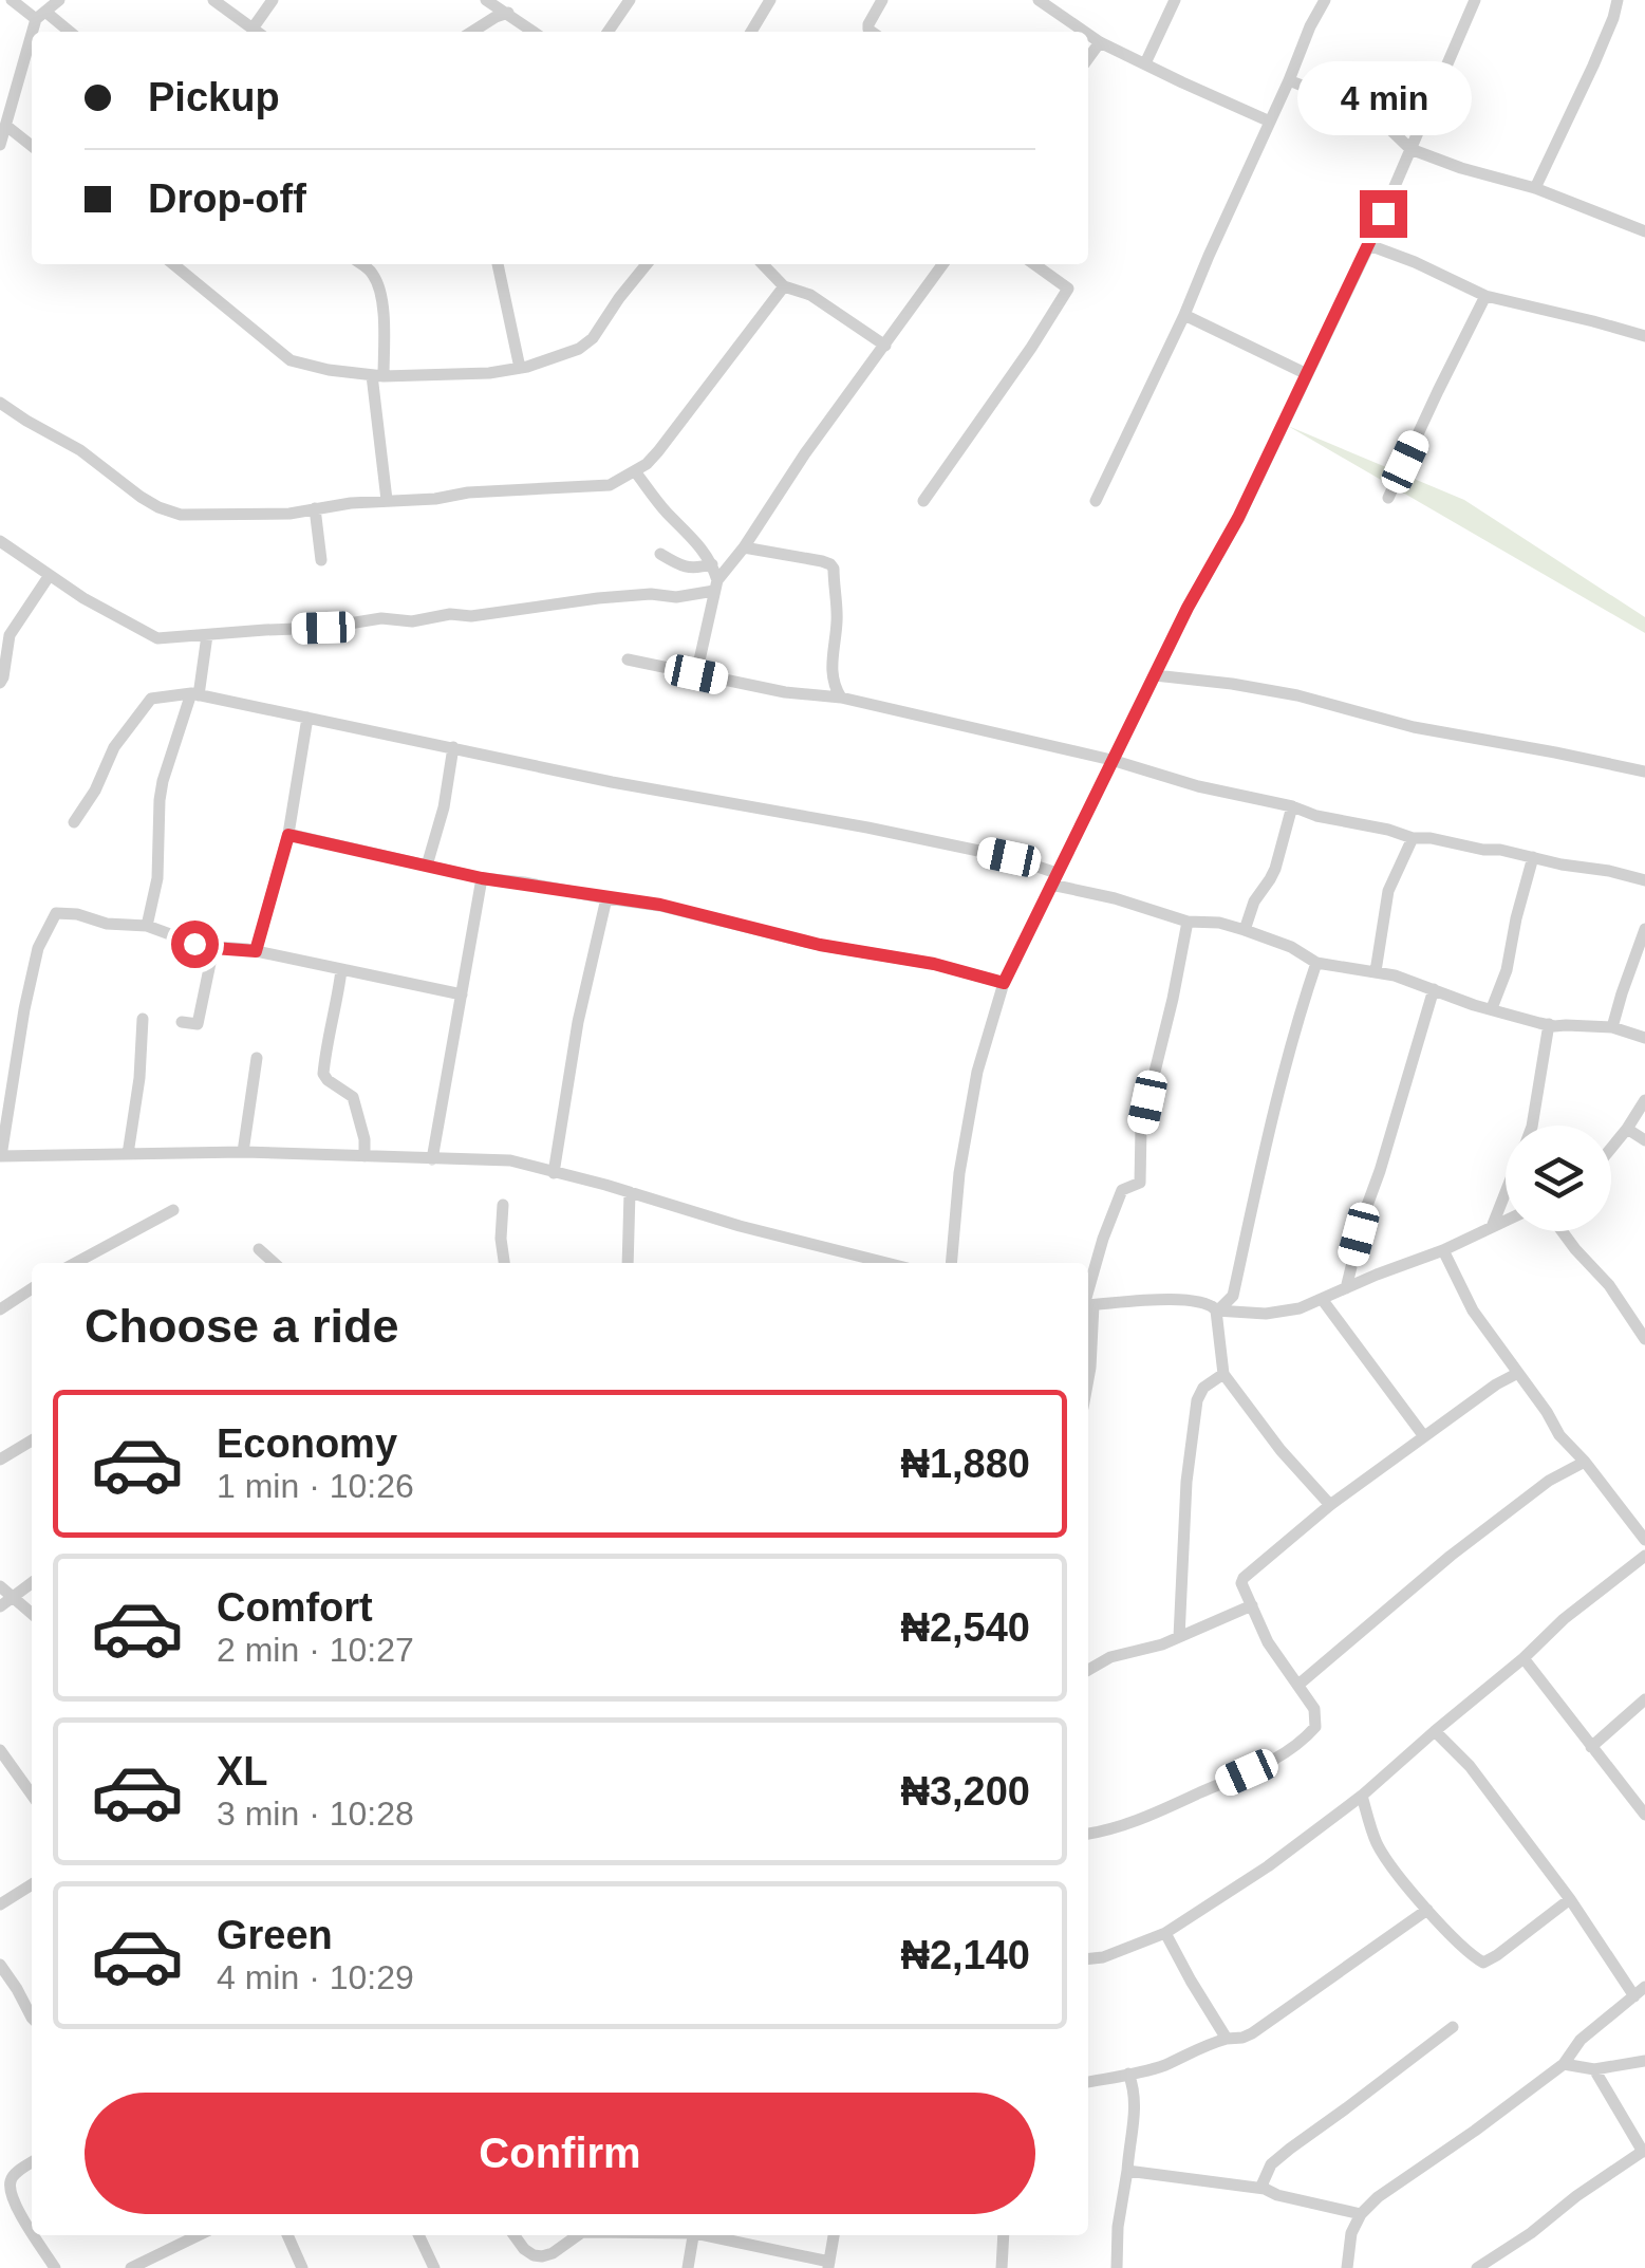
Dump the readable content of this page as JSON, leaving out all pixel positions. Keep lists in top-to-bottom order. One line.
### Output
{"page":{"banner":["Pickup","Drop-off"],"bubble":"4 min","heading":"Choose a ride","list":[{"name":"Economy","note":"1 min · 10:26","value":"₦1,880"},{"name":"Comfort","note":"2 min · 10:27","value":"₦2,540"},{"name":"XL","note":"3 min · 10:28","value":"₦3,200"},{"name":"Green","note":"4 min · 10:29","value":"₦2,140"}],"buttons":"Confirm"}}
